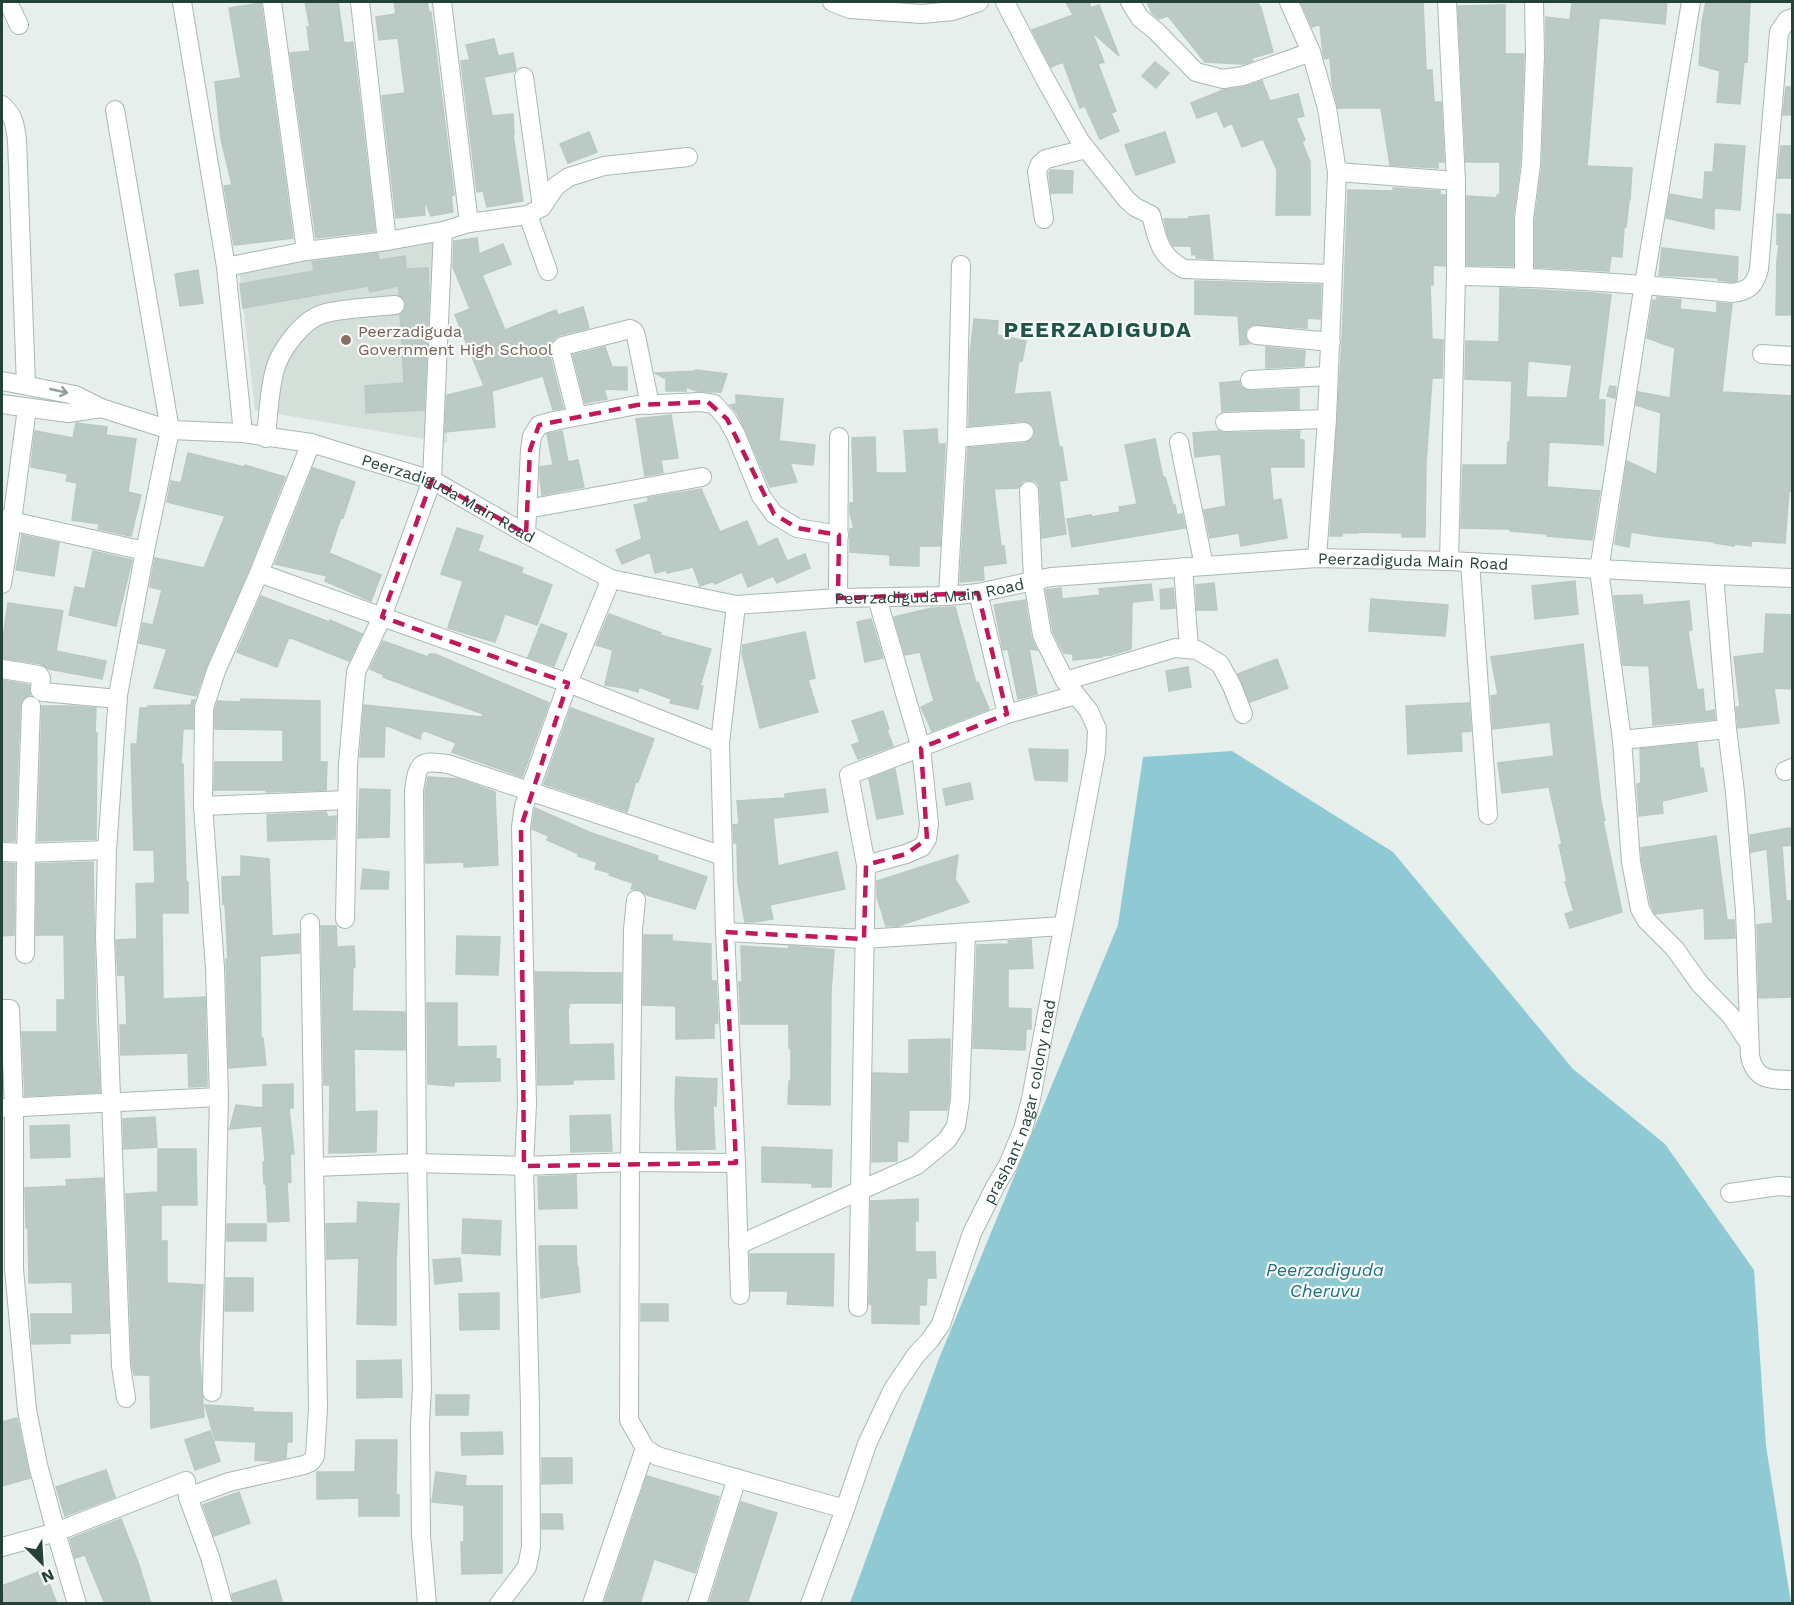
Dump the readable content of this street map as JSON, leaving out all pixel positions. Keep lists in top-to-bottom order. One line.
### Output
{"streets":{"street":["Peerzadiguda Main Road","prashant nagar colony road"]},"crossings":[["Peerzadiguda Main Road","prashant nagar colony road"]],"districts":["PEERZADIGUDA"],"water":["Peerzadiguda Cheruvu"],"places":["Peerzadiguda Government High School"],"north":"bottom right"}
